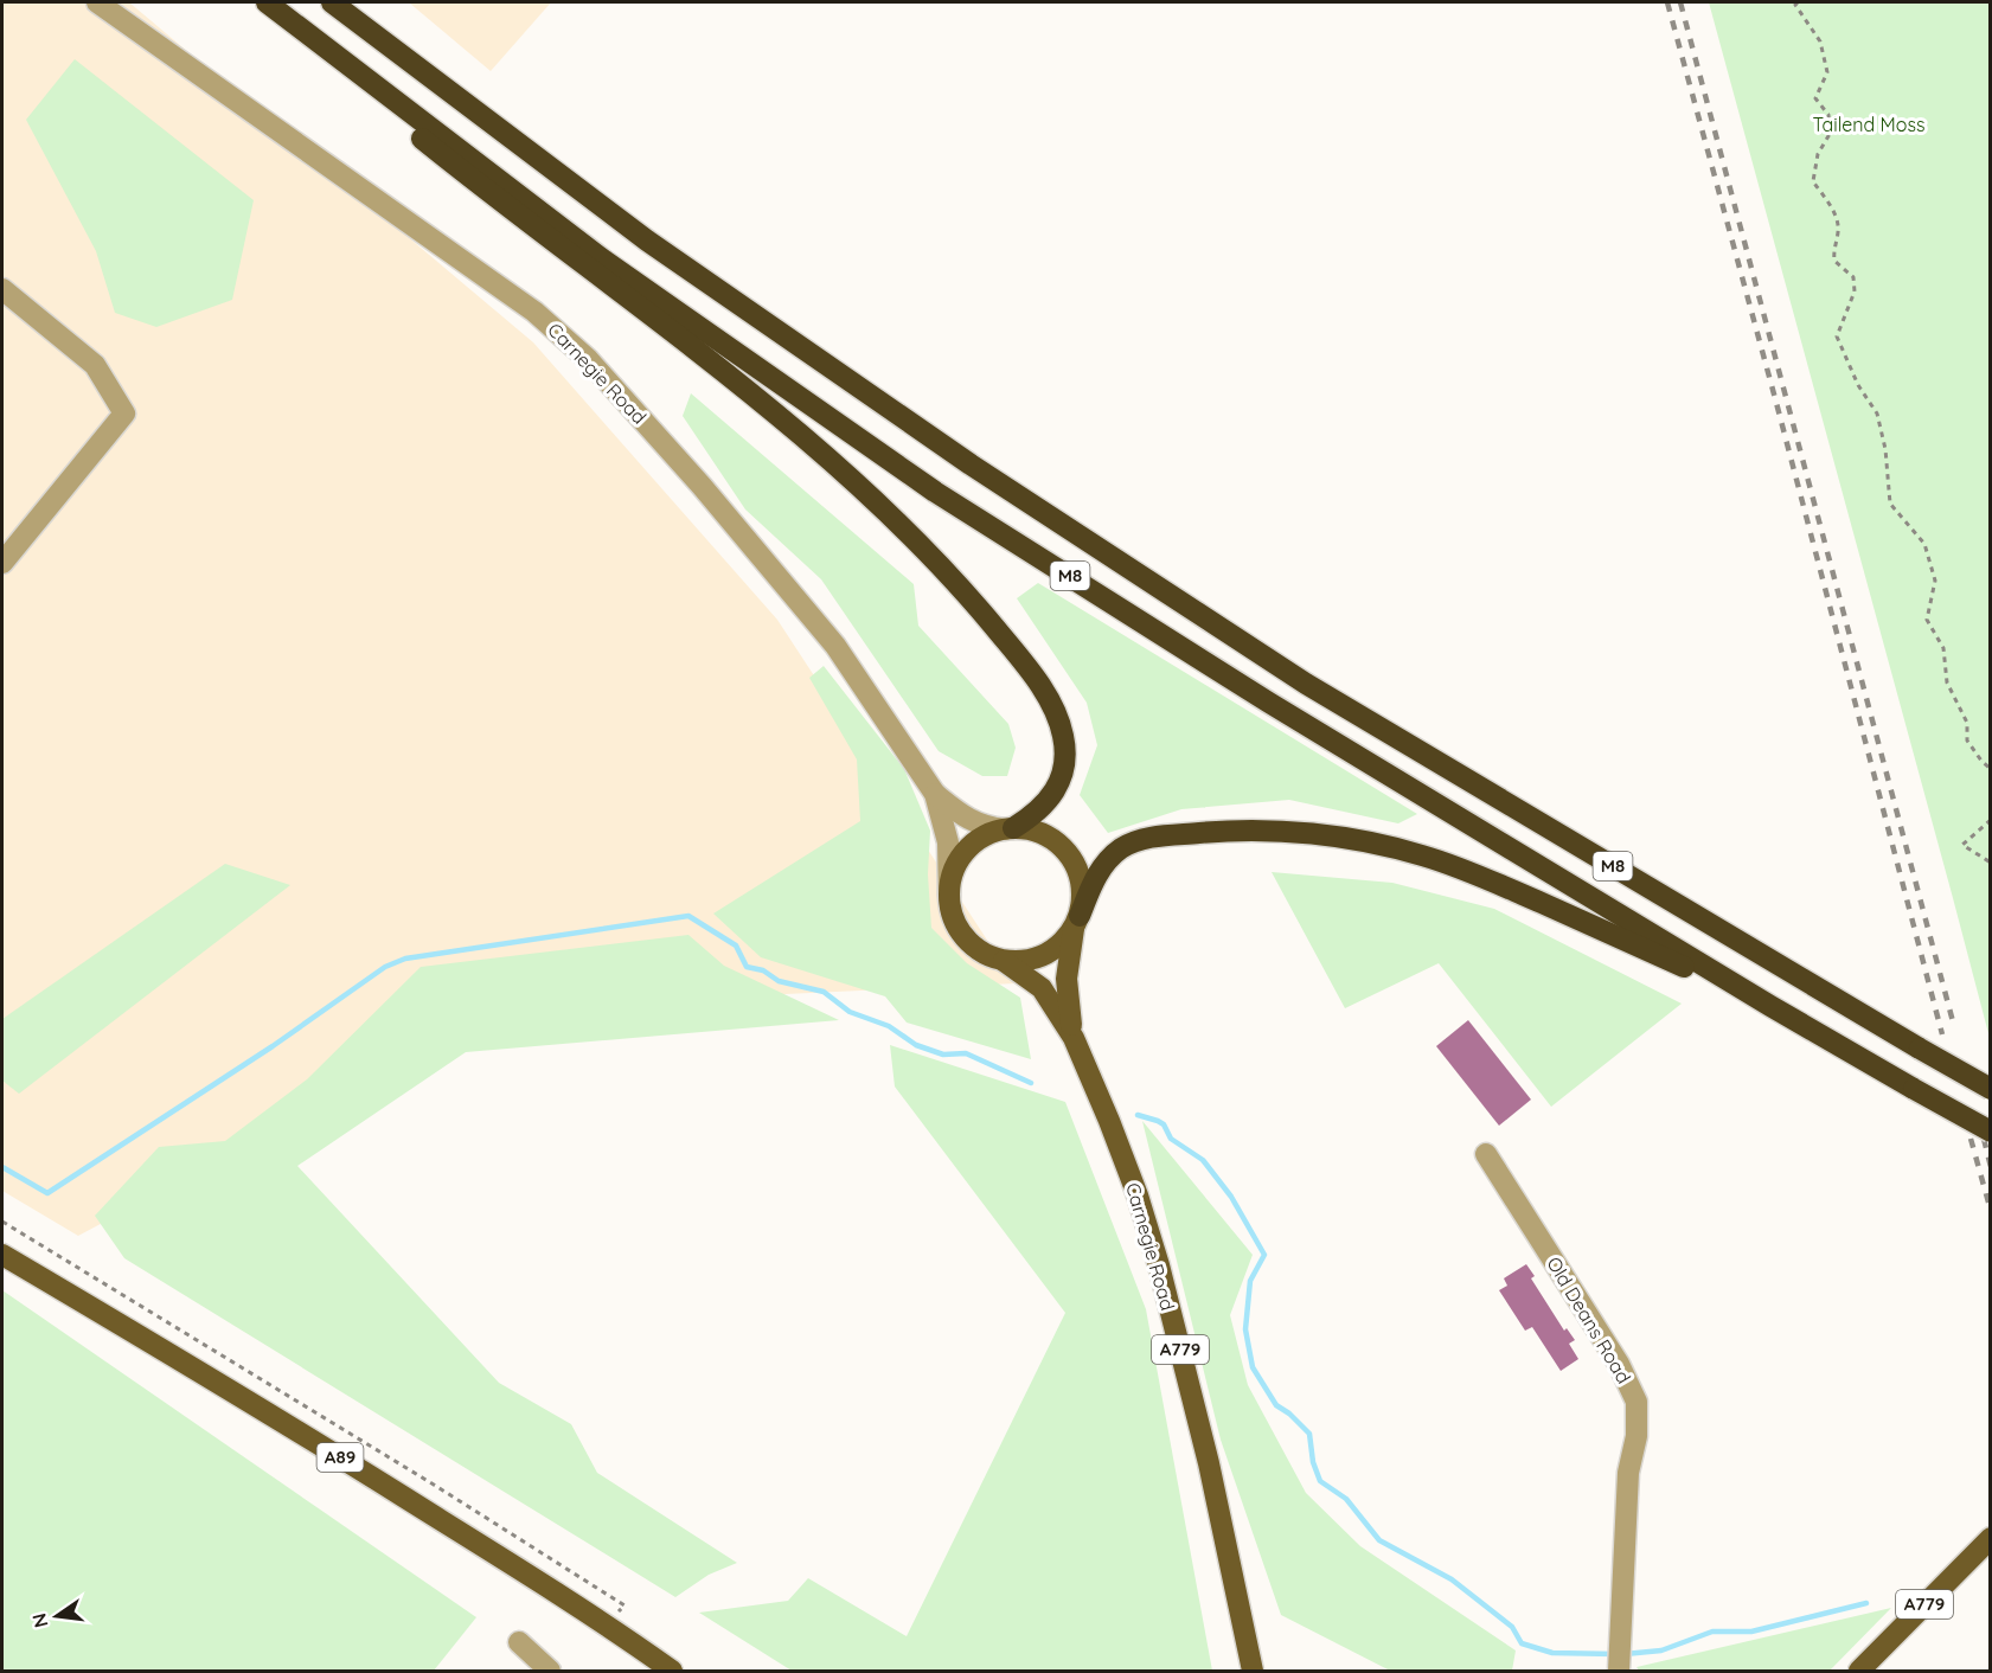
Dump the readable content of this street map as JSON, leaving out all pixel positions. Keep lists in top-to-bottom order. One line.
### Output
{"streets":{"highway":["M8"],"main road":["Carnegie Road","A779","A89"],"street":["Old Deans Road"]},"crossings":[["Carnegie Road","M8"],["Carnegie Road","A779"],["M8","A779"]],"parks":["Tailend Moss"],"north":"left"}
